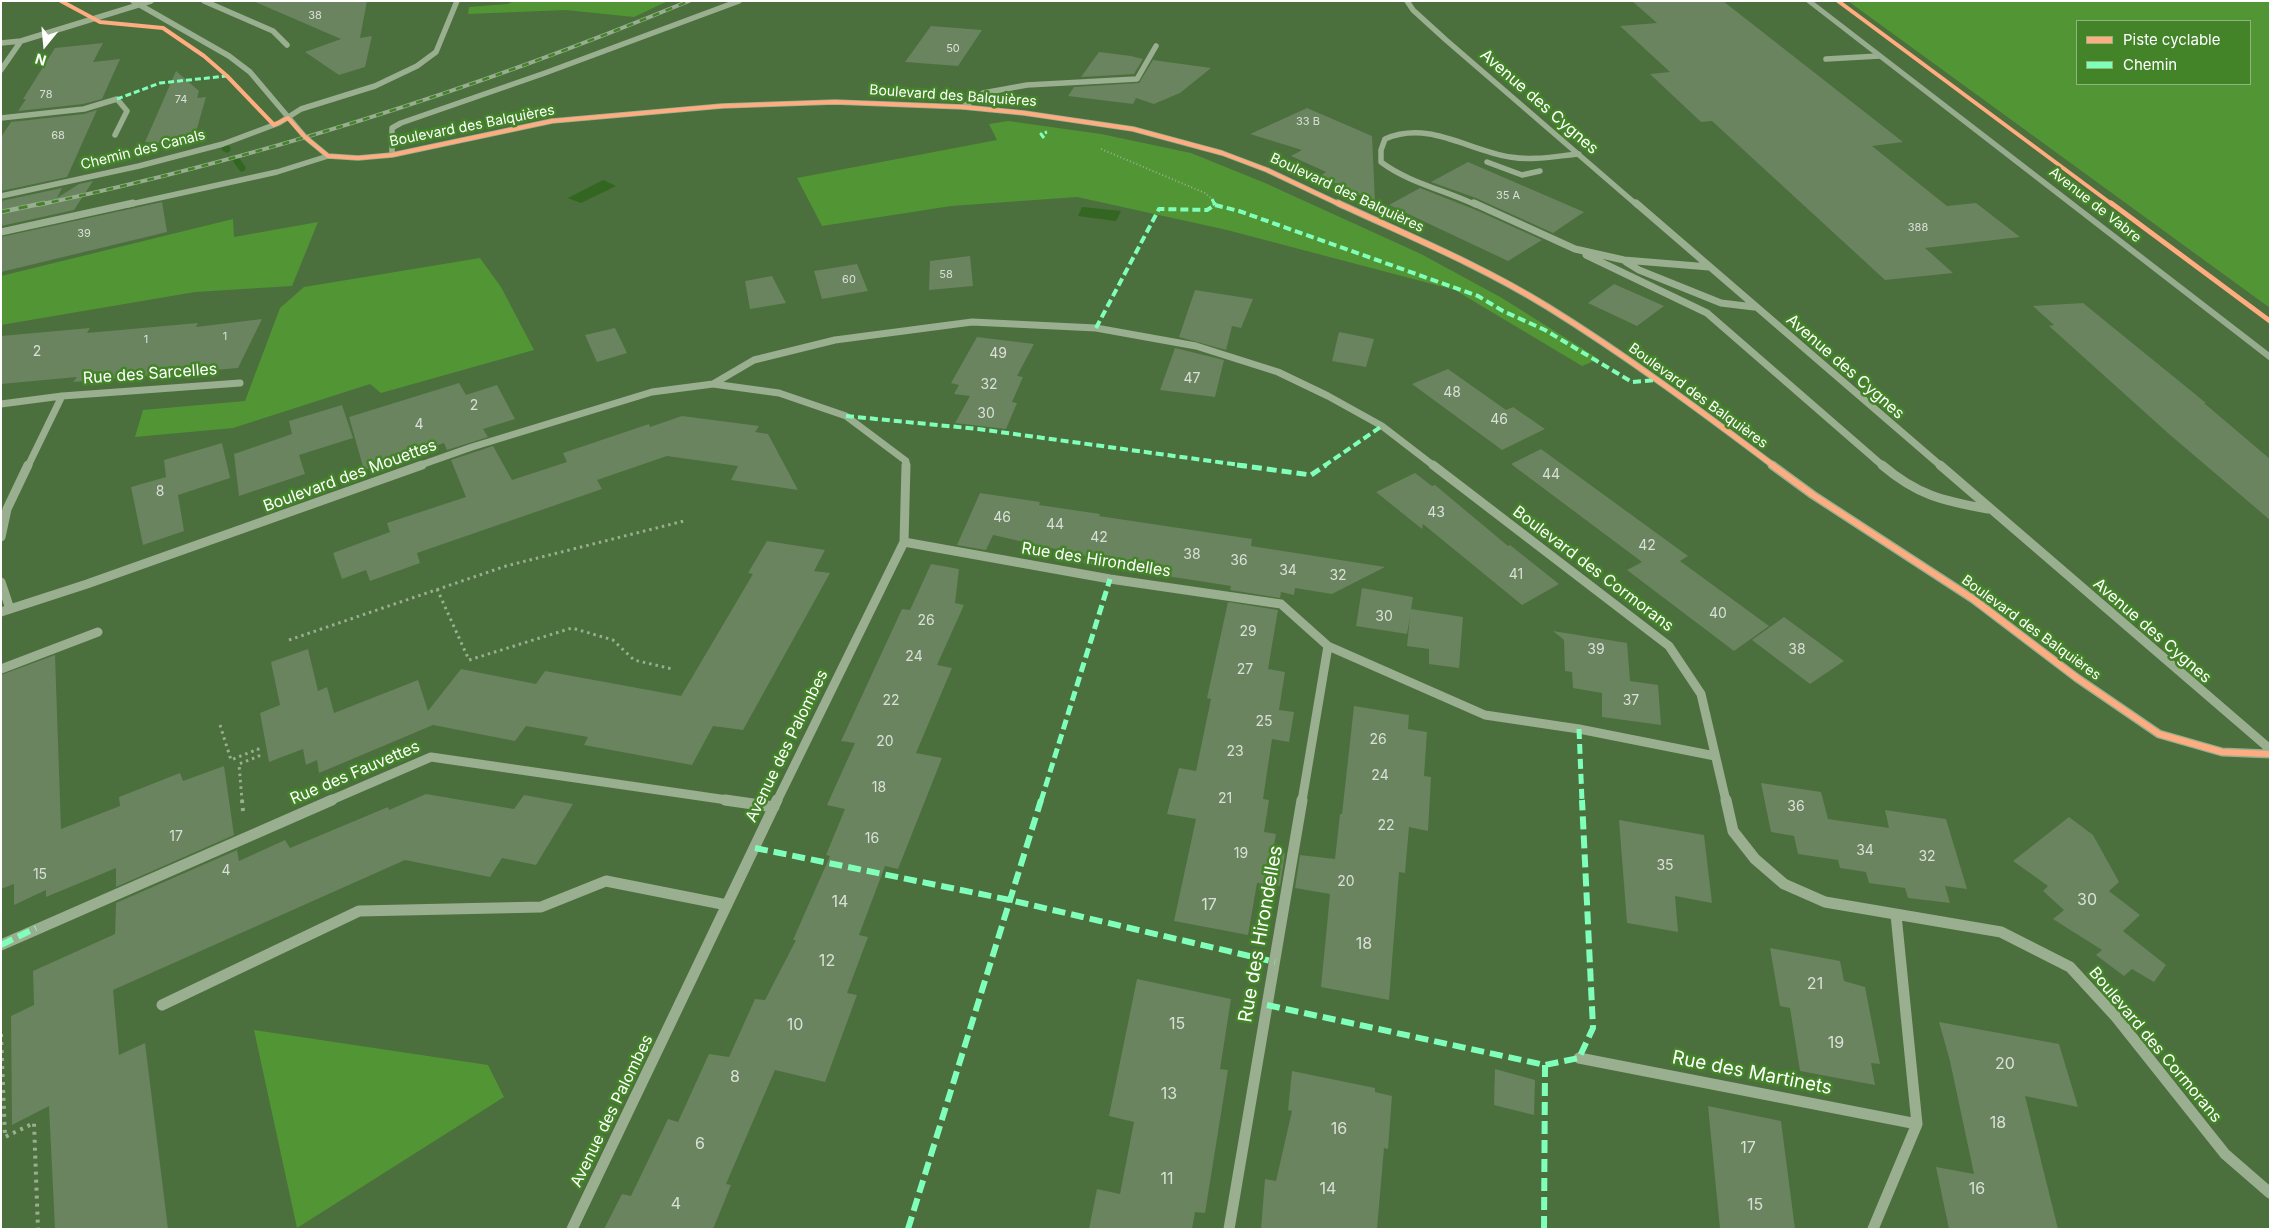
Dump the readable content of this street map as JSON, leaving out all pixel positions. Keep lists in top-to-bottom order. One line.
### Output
{"streets":{"main road":["Avenue de Vabre"],"street":["Boulevard des Balquières","Avenue des Cygnes","Chemin des Canals","Rue des Sarcelles","Boulevard des Mouettes","Rue des Hirondelles","Boulevard des Cormorans","Avenue des Palombes","Rue des Fauvettes","Rue des Martinets"]},"crossings":[["Boulevard des Mouettes","Boulevard des Cormorans"],["Boulevard des Mouettes","Avenue des Palombes"],["Rue des Hirondelles","Boulevard des Cormorans"],["Rue des Hirondelles","Avenue des Palombes"],["Boulevard des Cormorans","Avenue des Palombes"],["Avenue des Palombes","Rue des Fauvettes"]],"house_numbers":["38","50","78","74","33 B","68","35 A","388","39","58","60","1","1","2","49","47","32","48","2","30","46","4","44","8","43","46","44","42","42","38","36","34","41","32","40","30","26","29","39","38","24","27","22","37","25","26","20","23","24","18","21","36","22","17","16","34","19","32","35","4","15","20","30","14","17","18","12","21","15","10","19","20","8","13","18","16","6","17","11","14","16","4","15"],"legend":["Piste cyclable","Chemin"],"north":"bottom"}
